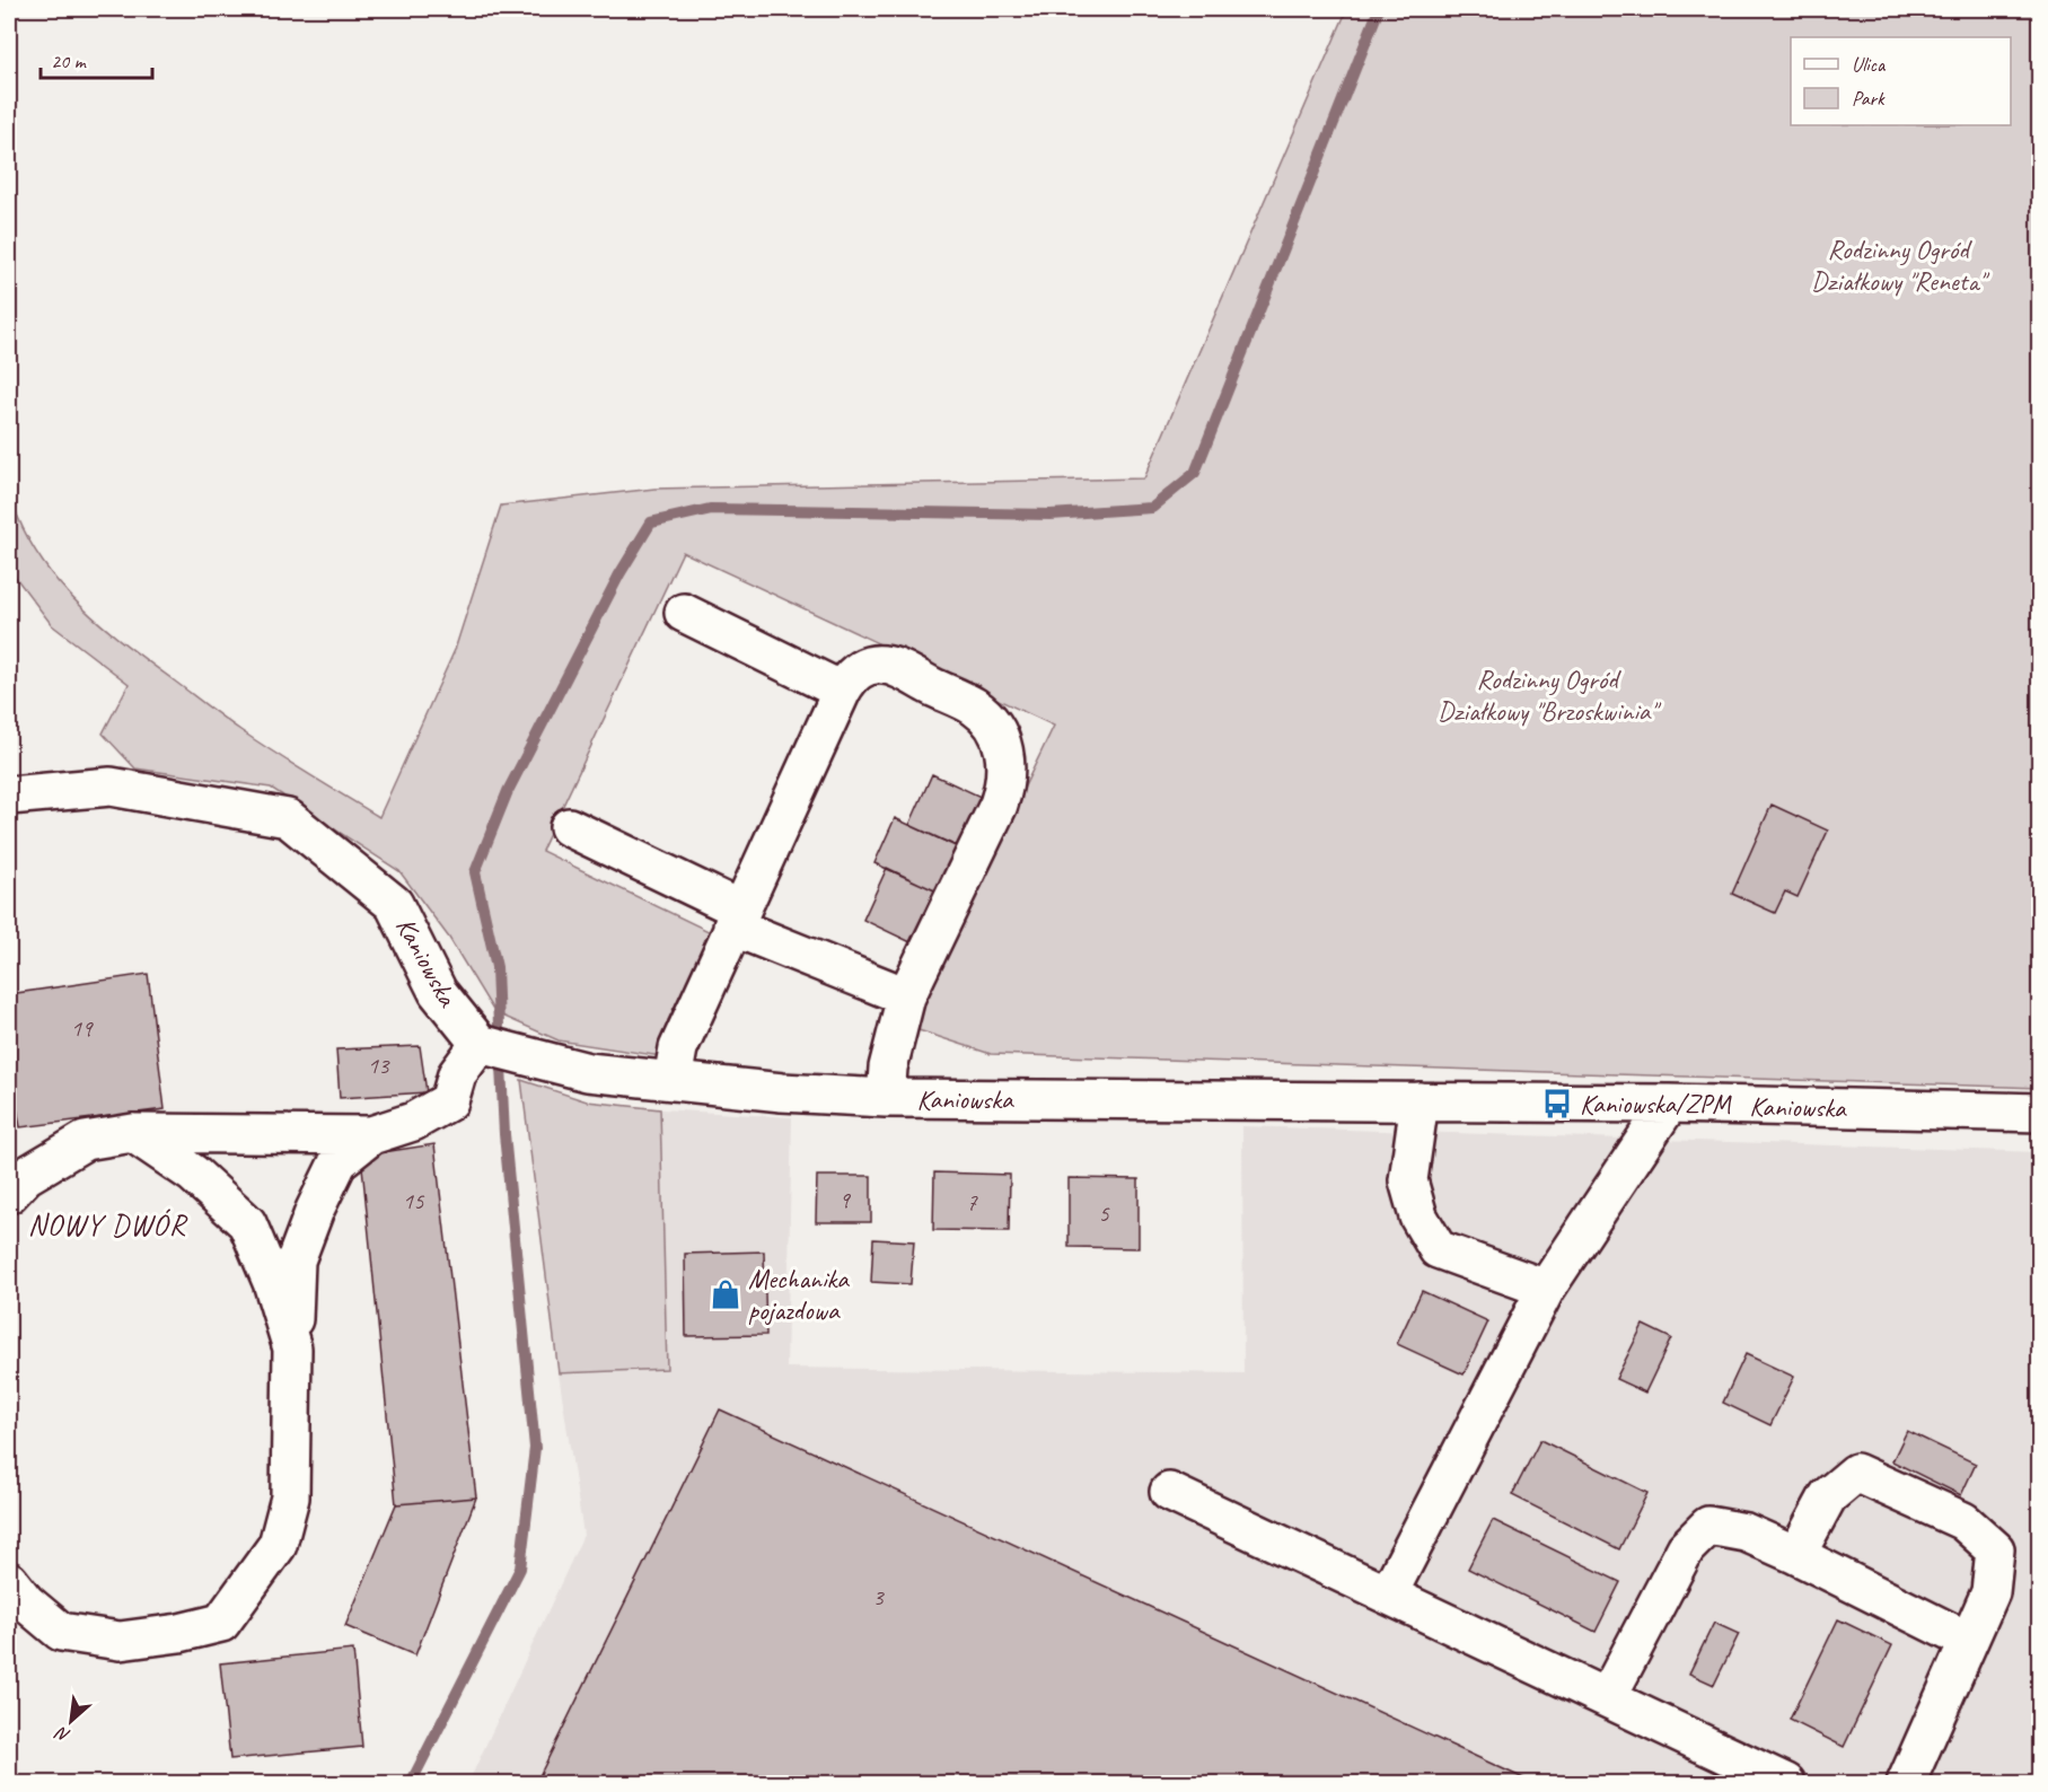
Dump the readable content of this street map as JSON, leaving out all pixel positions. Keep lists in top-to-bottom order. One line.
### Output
{"streets":{"street":["Kaniowska"]},"districts":["NOWY DWÓR"],"parks":["Rodzinny Ogród Działkowy \"Reneta\"","Rodzinny Ogród Działkowy \"Brzoskwinia\""],"places":{"bus stop":["Kaniowska/ZPM"],"shop":["Mechanika pojazdowa"]},"house_numbers":["19","13","9","15","7","5","3"],"legend":["Ulica","Park"],"scale_bar":"20 m","north":"bottom left"}
